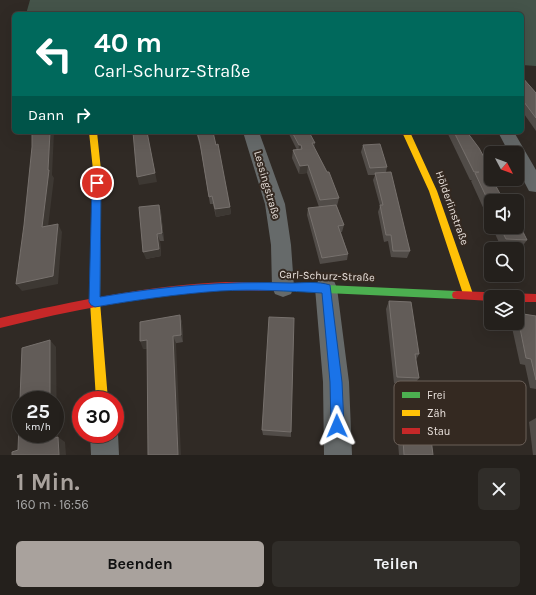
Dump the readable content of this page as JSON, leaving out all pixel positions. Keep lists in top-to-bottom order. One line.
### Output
{"streets":{"street":["Lessingstraße","Hölderlinstraße","Carl-Schurz-Straße"]},"crossings":[["Lessingstraße","Carl-Schurz-Straße"],["Hölderlinstraße","Carl-Schurz-Straße"]],"legend":["Frei","Zäh","Stau"],"north":"bottom right","page":{"turn":["40 m","Carl-Schurz-Straße"],"then":"Dann","speed":"25 km/h","limit":"30","heading":["1 Min.","160 m · 16:56"],"buttons":["Beenden","Teilen"]}}
